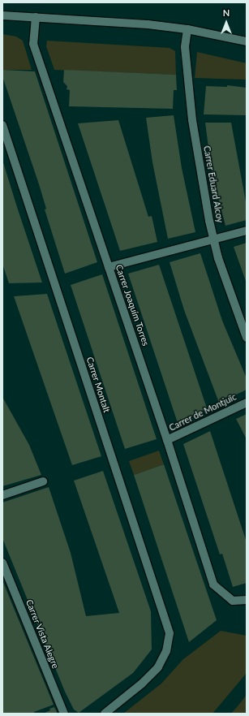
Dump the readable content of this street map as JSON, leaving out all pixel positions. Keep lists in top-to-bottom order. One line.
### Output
{"streets":{"street":["Carrer Eduard Alcoy","Carrer Joaquím Torres","Carrer Montalt","Carrer de Montjuïc","Carrer Vista Alegre"]},"crossings":[["Carrer Joaquím Torres","Carrer de Montjuïc"]],"north":"top"}
